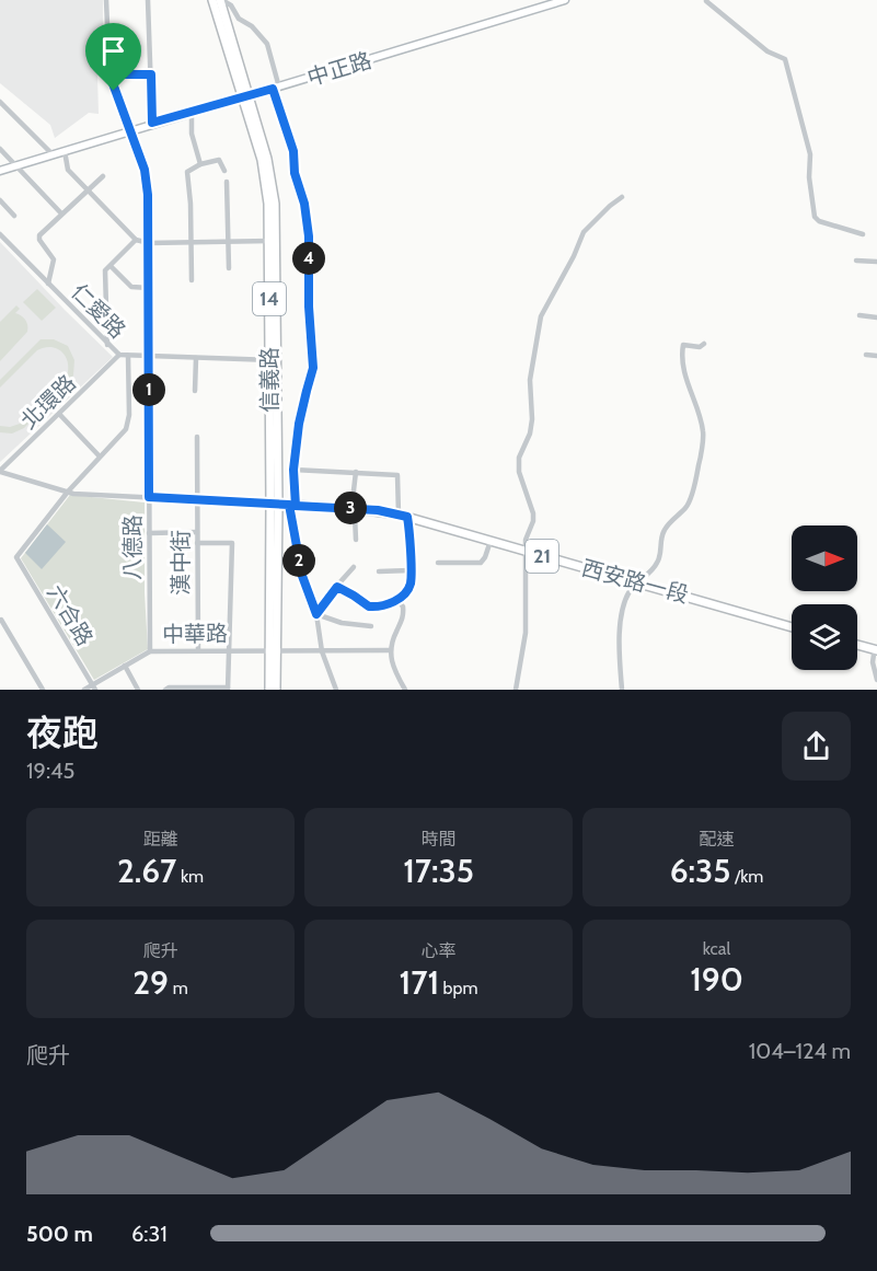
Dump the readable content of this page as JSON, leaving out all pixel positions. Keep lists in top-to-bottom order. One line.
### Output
{"streets":{"main road":["14","信義路","21","西安路一段"],"street":["中正路","仁愛路","北環路","八德路","漢中街","六合路","中華路"]},"crossings":[["中正路","信義路"],["中正路","八德路"],["仁愛路","信義路"],["仁愛路","北環路"],["仁愛路","八德路"],["信義路","西安路一段"],["信義路","中華路"],["北環路","西安路一段"],["八德路","西安路一段"],["八德路","中華路"],["漢中街","西安路一段"],["漢中街","中華路"],["西安路一段","六合路"],["六合路","中華路"]],"north":"right","page":{"pins":["4","1","3","2"],"heading":["夜跑","19:45"],"stats":[["距離","2.67 km"],["時間","17:35"],["配速","6:35 /km"],["爬升","29 m"],["心率","171 bpm"],["kcal","190"]],"chart":["爬升","104–124 m"],"list":[{"name":"500 m","note":"6:31"}]}}
